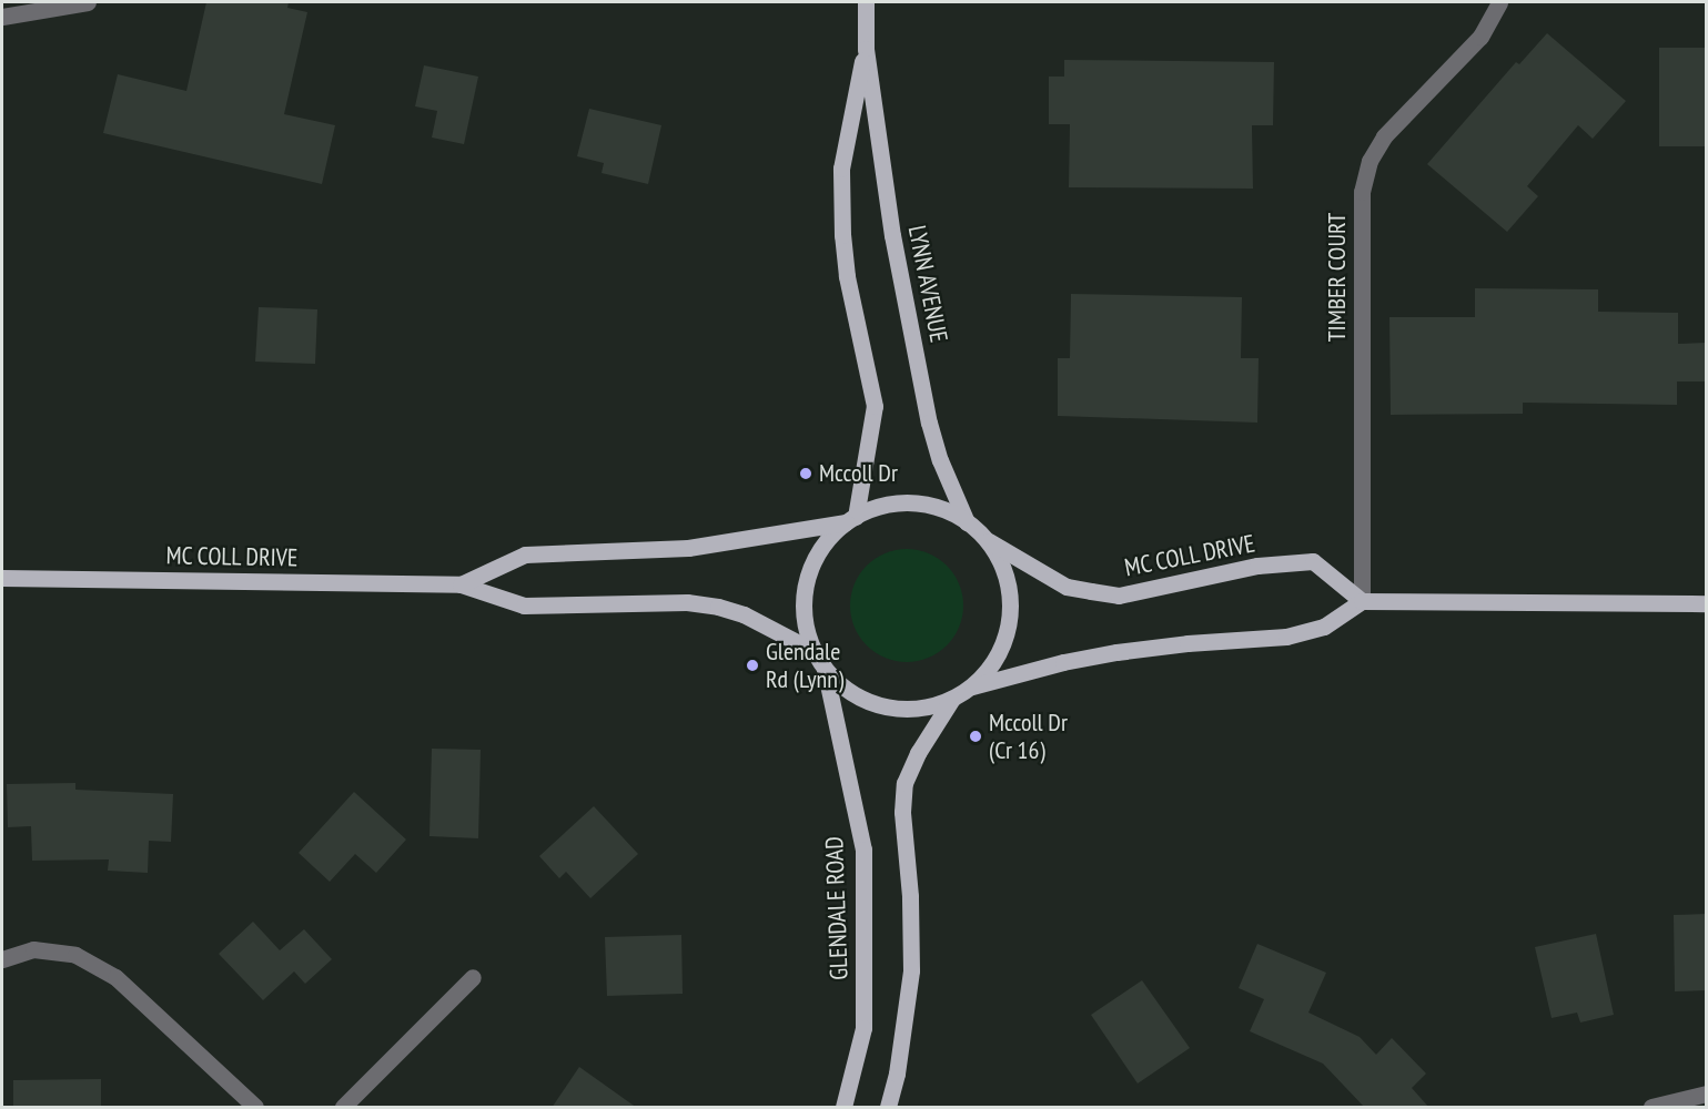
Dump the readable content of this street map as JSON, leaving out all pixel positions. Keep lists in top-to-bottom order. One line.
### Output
{"streets":{"main road":["LYNN AVENUE","MC COLL DRIVE","GLENDALE ROAD"],"street":["TIMBER COURT"]},"crossings":[["TIMBER COURT","MC COLL DRIVE"],["LYNN AVENUE","MC COLL DRIVE"],["LYNN AVENUE","GLENDALE ROAD"],["MC COLL DRIVE","GLENDALE ROAD"]],"places":["Mccoll Dr","Glendale Rd (Lynn)","Mccoll Dr (Cr 16)"]}
